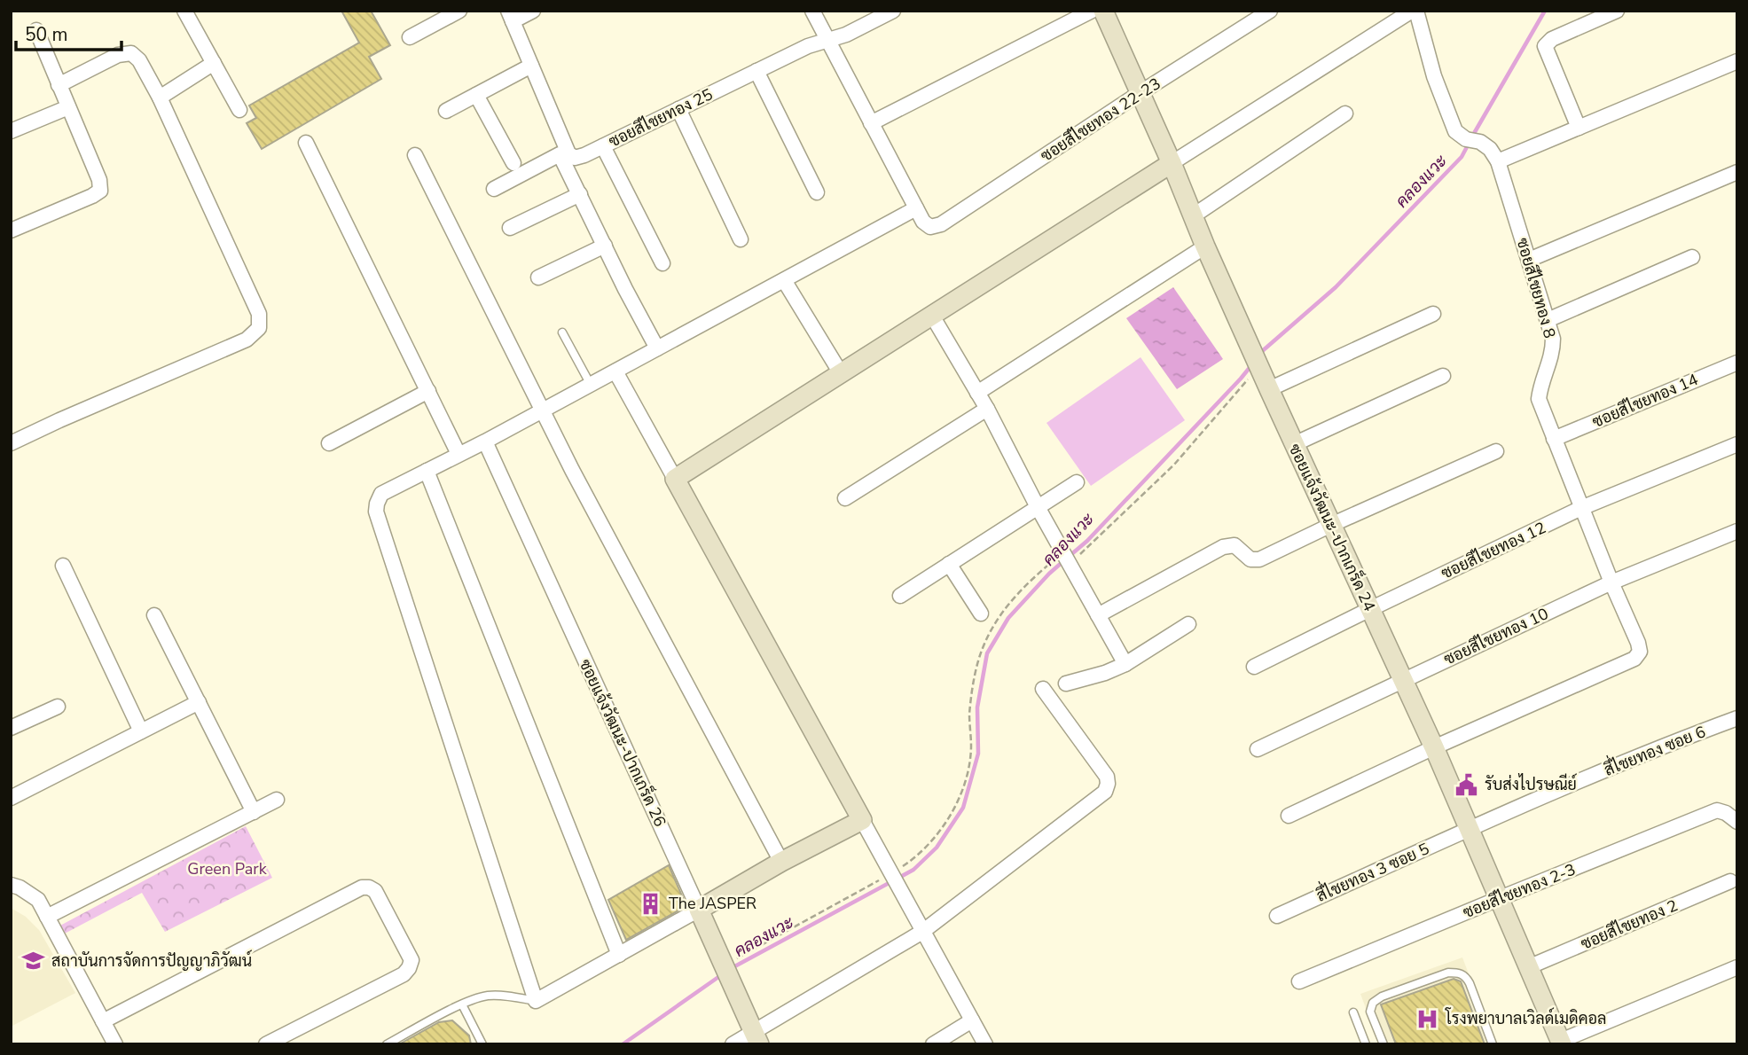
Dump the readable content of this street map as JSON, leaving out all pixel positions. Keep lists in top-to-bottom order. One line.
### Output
{"streets":{"street":["ซอยสีไชยทอง 25","ซอยสีไชยทอง 22-23","ซอยสีไชยทอง 8","ซอยสีไชยทอง 14","ซอยแจ้งวัฒนะ-ปากเกร็ด 24","ซอยสีไชยทอง 12","ซอยสีไชยทอง 10","ซอยแจ้งวัฒนะ-ปากเกร็ด 26","สี่ไชยทอง ซอย 6","สี่ไชยทอง 3 ซอย 5","ซอยสีไชยทอง 2-3","ซอยสีไชยทอง 2"]},"crossings":[["ซอยสีไชยทอง 22-23","ซอยแจ้งวัฒนะ-ปากเกร็ด 24"],["ซอยสีไชยทอง 8","ซอยสีไชยทอง 14"],["ซอยสีไชยทอง 8","ซอยแจ้งวัฒนะ-ปากเกร็ด 24"],["ซอยสีไชยทอง 8","ซอยสีไชยทอง 12"],["ซอยสีไชยทอง 8","ซอยสีไชยทอง 10"],["ซอยแจ้งวัฒนะ-ปากเกร็ด 24","ซอยสีไชยทอง 12"],["ซอยแจ้งวัฒนะ-ปากเกร็ด 24","ซอยสีไชยทอง 10"],["ซอยแจ้งวัฒนะ-ปากเกร็ด 24","สี่ไชยทอง ซอย 6"],["ซอยแจ้งวัฒนะ-ปากเกร็ด 24","สี่ไชยทอง 3 ซอย 5"],["ซอยแจ้งวัฒนะ-ปากเกร็ด 24","ซอยสีไชยทอง 2-3"],["ซอยแจ้งวัฒนะ-ปากเกร็ด 24","ซอยสีไชยทอง 2"],["สี่ไชยทอง ซอย 6","สี่ไชยทอง 3 ซอย 5"]],"water":["คลองแวะ"],"parks":["Green Park"],"places":{"public building":["รับส่งไปรษณีย์"],"building":["The JASPER"],"school or university":["สถาบันการจัดการปัญญาภิวัฒน์"],"hospital":["โรงพยาบาลเวิลด์เมดิคอล"]},"scale_bar":"50 m"}
